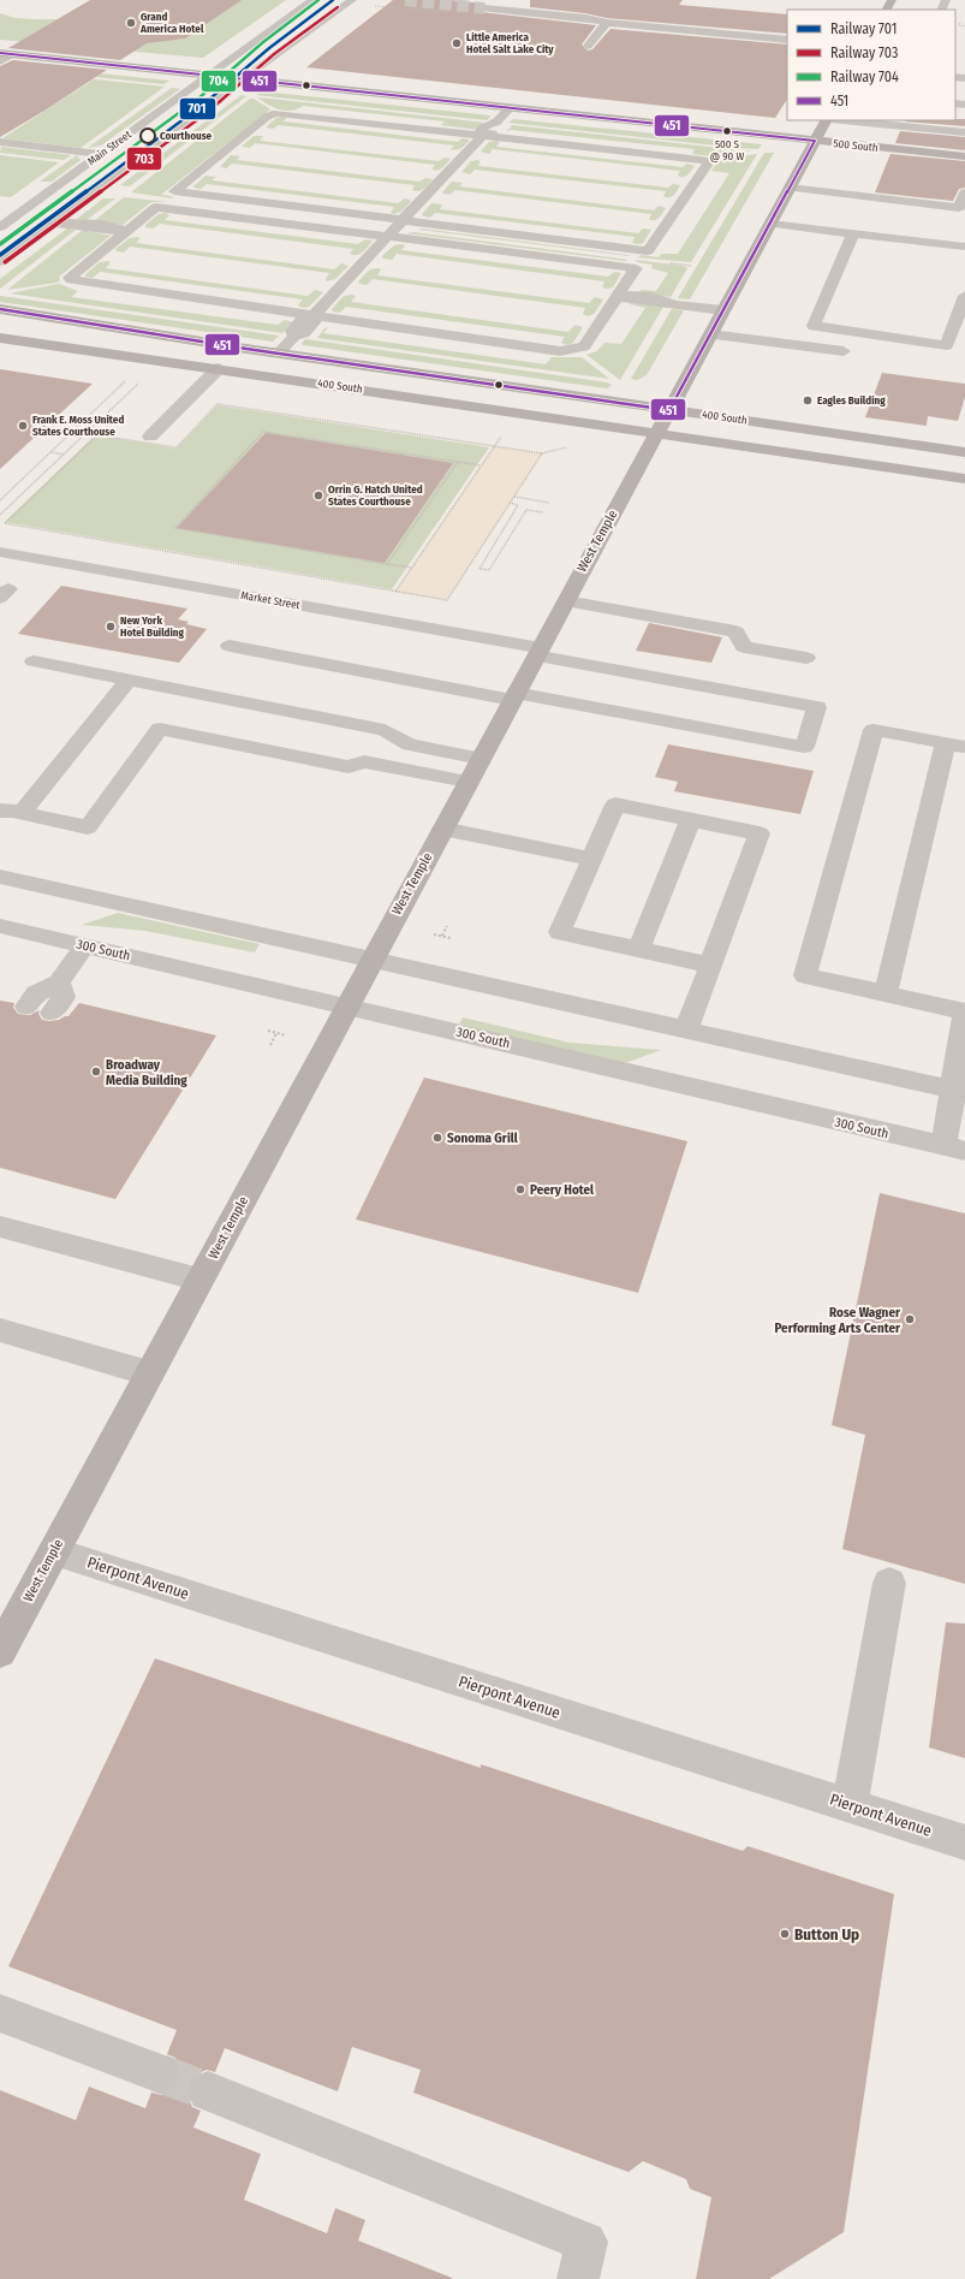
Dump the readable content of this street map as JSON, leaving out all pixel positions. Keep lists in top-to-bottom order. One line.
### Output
{"streets":{"main road":["500 South","400 South","West Temple"],"street":["Main Street","Market Street","300 South","Pierpont Avenue"]},"crossings":[["500 South","Main Street"],["500 South","West Temple"],["400 South","West Temple"],["West Temple","Market Street"],["West Temple","300 South"],["West Temple","Pierpont Avenue"]],"places":["Grand America Hotel","Little America Hotel Salt Lake City","500 S @ 90 W","Courthouse","Eagles Building","Frank E. Moss United States Courthouse","Orrin G. Hatch United States Courthouse","New York Hotel Building","Broadway Media Building","Sonoma Grill","Peery Hotel","Rose Wagner Performing Arts Center","Button Up"],"lines":["rail line 701","rail line 704","rail line 703","transit line 451"],"legend":["Railway 701","Railway 703","Railway 704","451"]}
